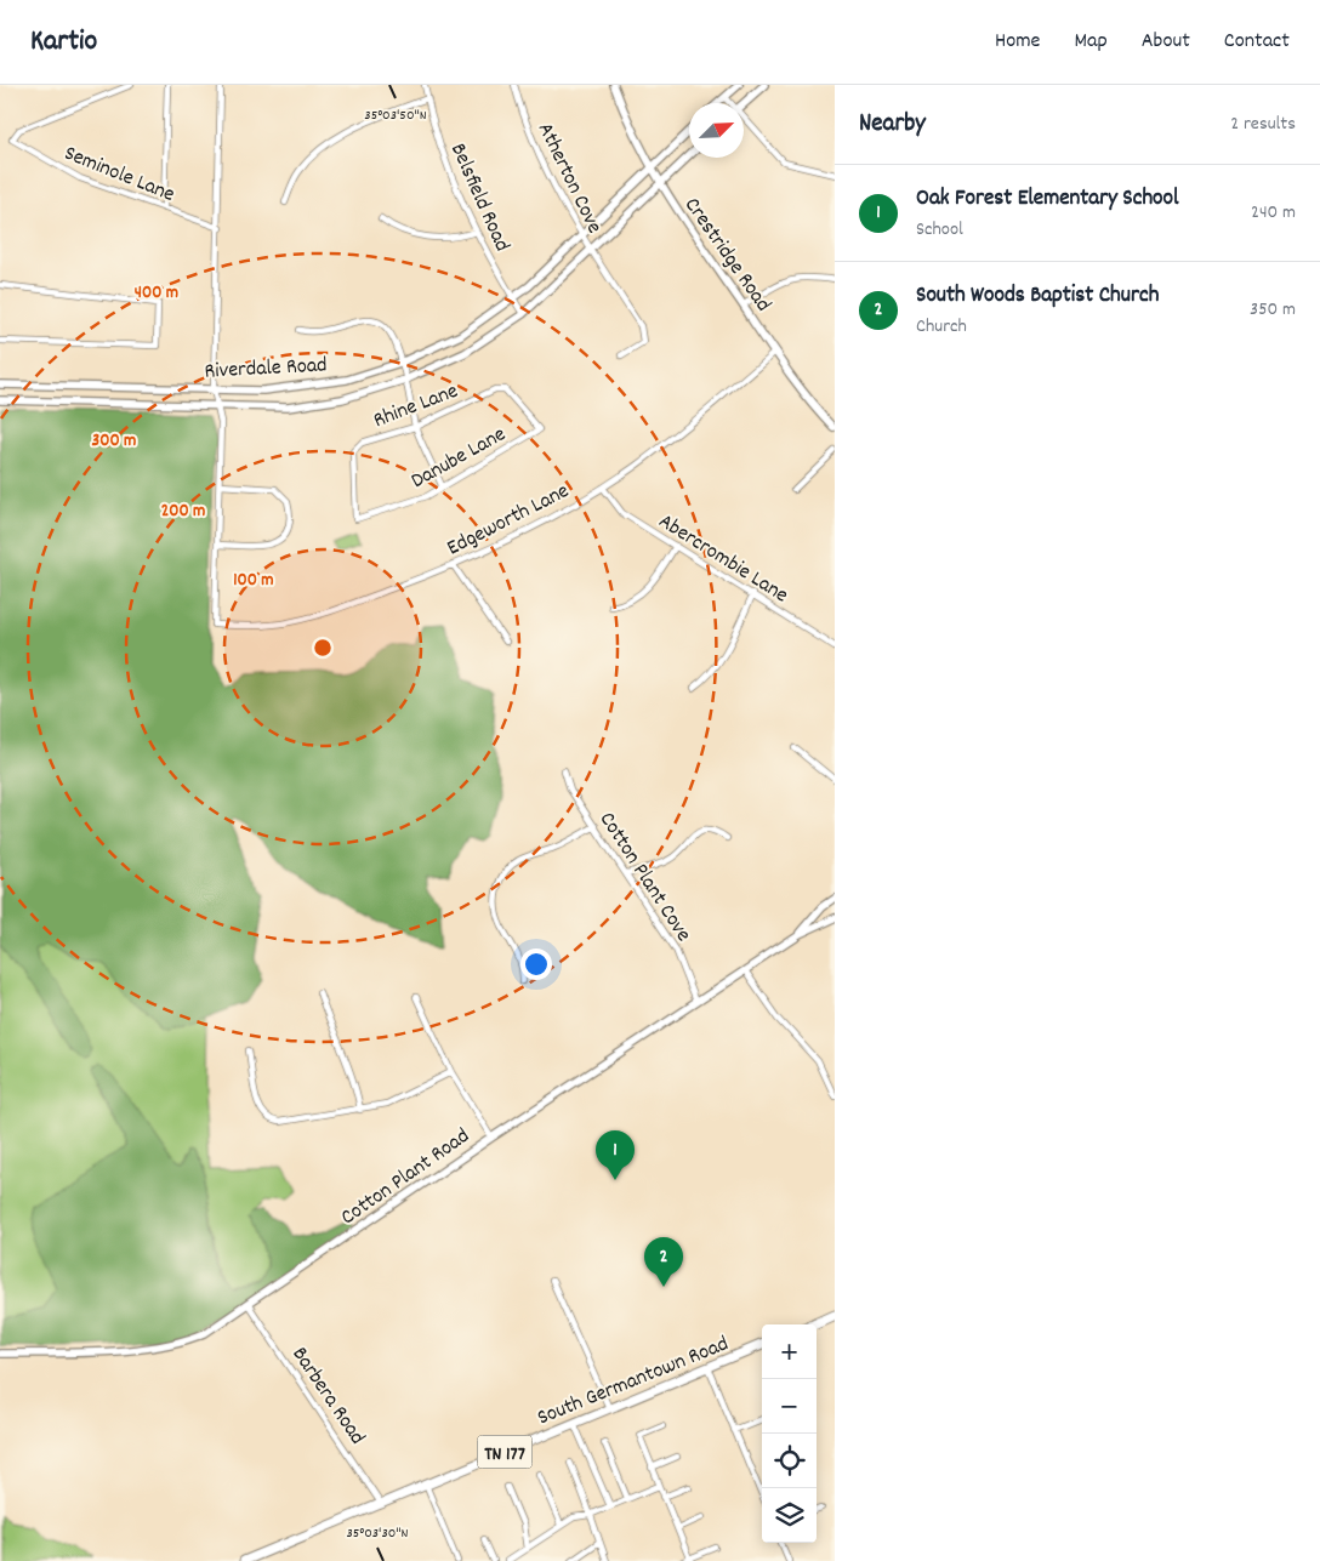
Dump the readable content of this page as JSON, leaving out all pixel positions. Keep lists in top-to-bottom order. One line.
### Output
{"streets":{"main road":["South Germantown Road","TN 177"],"street":["Seminole Lane","Atherton Cove","Belsfield Road","Crestridge Road","Riverdale Road","Rhine Lane","Danube Lane","Edgeworth Lane","Abercrombie Lane","Cotton Plant Cove","Cotton Plant Road","Barbera Road"]},"crossings":[["Atherton Cove","Riverdale Road"],["Belsfield Road","Riverdale Road"],["Crestridge Road","Riverdale Road"],["Crestridge Road","Edgeworth Lane"],["Rhine Lane","Danube Lane"],["Edgeworth Lane","Abercrombie Lane"],["Cotton Plant Cove","Cotton Plant Road"],["Cotton Plant Road","Barbera Road"],["South Germantown Road","Barbera Road"]],"north":"top right","page":{"header":"Kartio","nav":["Home","Map","About","Contact"],"heading":["Nearby","2 results"],"list":[{"mark":"1","name":"Oak Forest Elementary School","note":"School","value":"240 m"},{"mark":"2","name":"South Woods Baptist Church","note":"Church","value":"350 m"}],"pins":["1","2"],"map_buttons":["+","−"]},"coordinates":["35°03'50\"N","35°03'30\"N"],"rings":["400 m","300 m","200 m","100 m"]}
